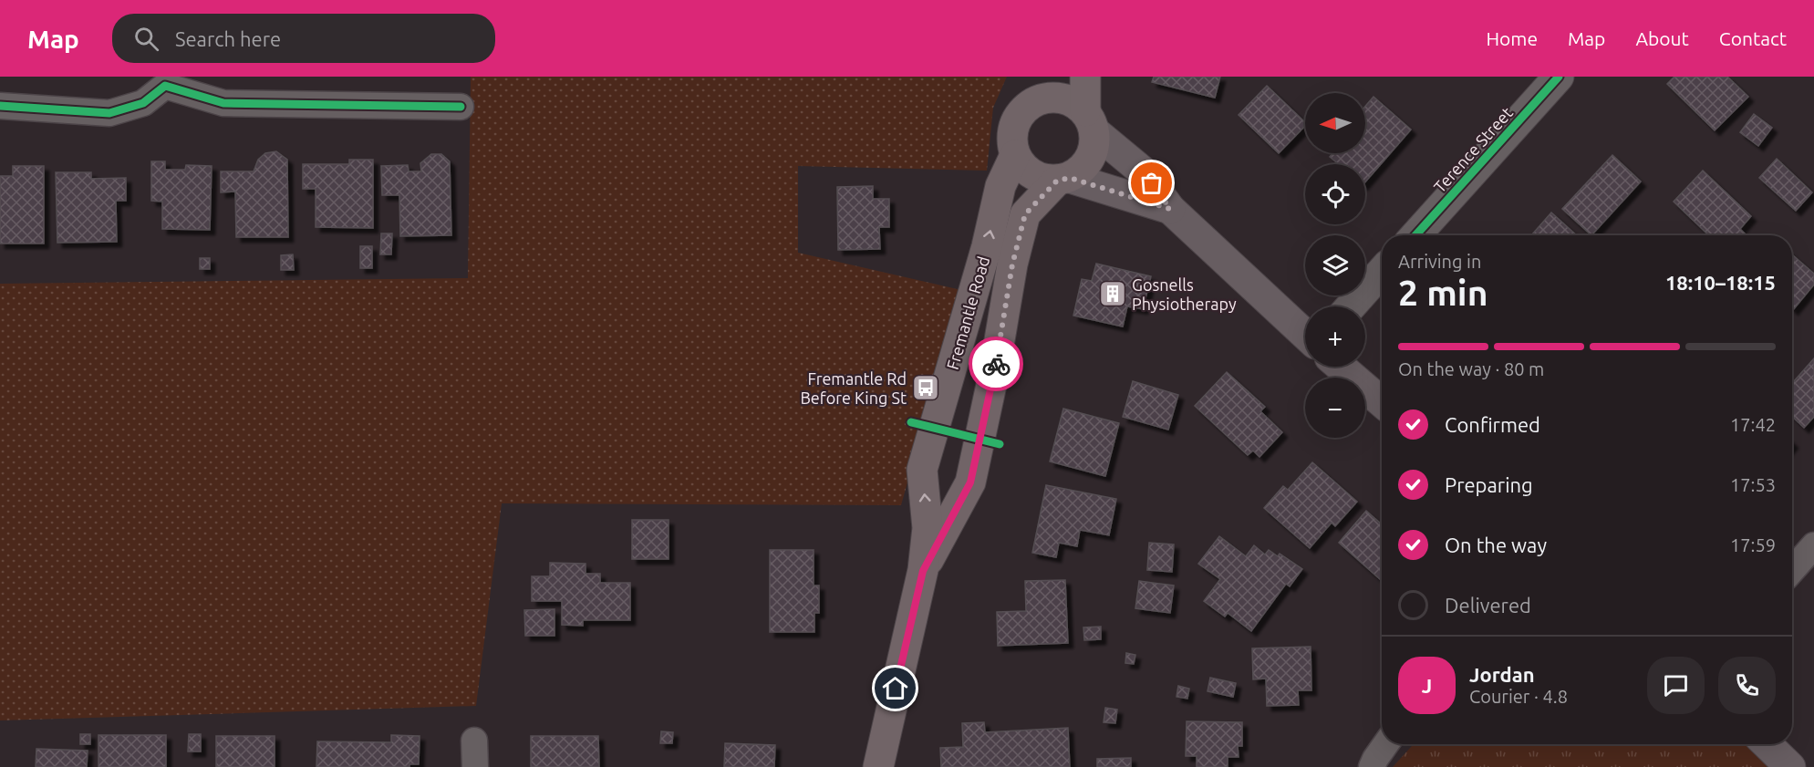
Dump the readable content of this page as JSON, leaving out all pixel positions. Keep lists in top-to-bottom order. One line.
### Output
{"streets":{"main road":["Fremantle Road"],"street":["Terence Street"]},"places":{"building":["Gosnells Physiotherapy"],"bus stop":["Fremantle Rd Before King St"]},"north":"left","page":{"header":"Map","search":"Search here","nav":["Home","Map","About","Contact"],"map_buttons":["+","−"],"heading":["2 min","Arriving in","18:10–18:15"],"panel":["Jordan","Courier · 4.8"],"bar":"On the way · 80 m","list":[["Confirmed","17:42"],["Preparing","17:53"],["On the way","17:59"],"Delivered"],"round":"J"}}
